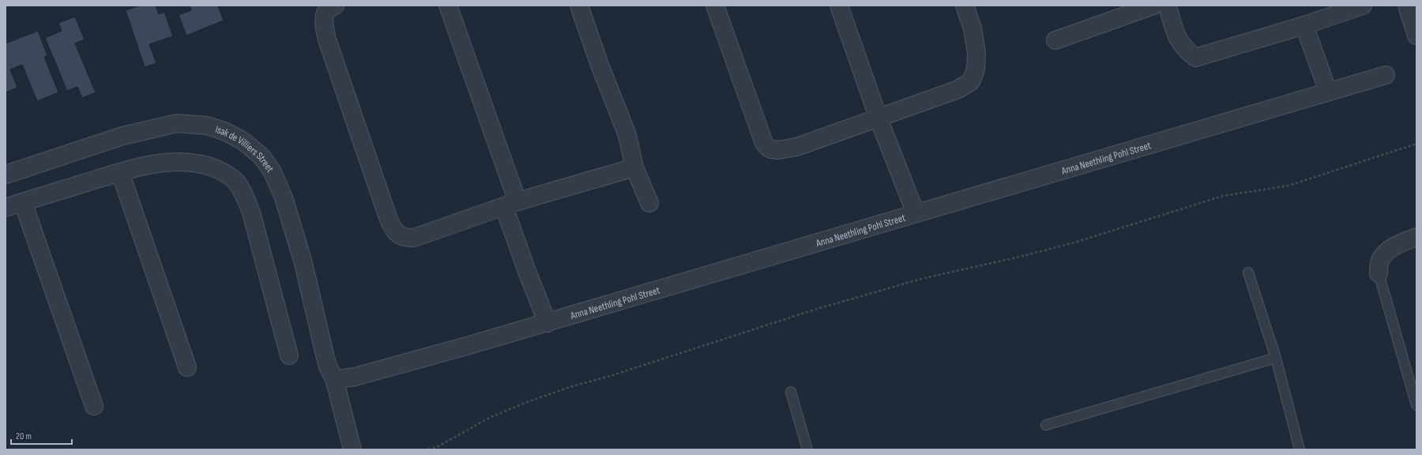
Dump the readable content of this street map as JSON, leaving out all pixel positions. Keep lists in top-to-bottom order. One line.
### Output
{"streets":{"street":["Isak de Villiers Street","Anna Neethling Pohl Street"]},"crossings":[["Isak de Villiers Street","Anna Neethling Pohl Street"]],"scale_bar":"20 m"}
